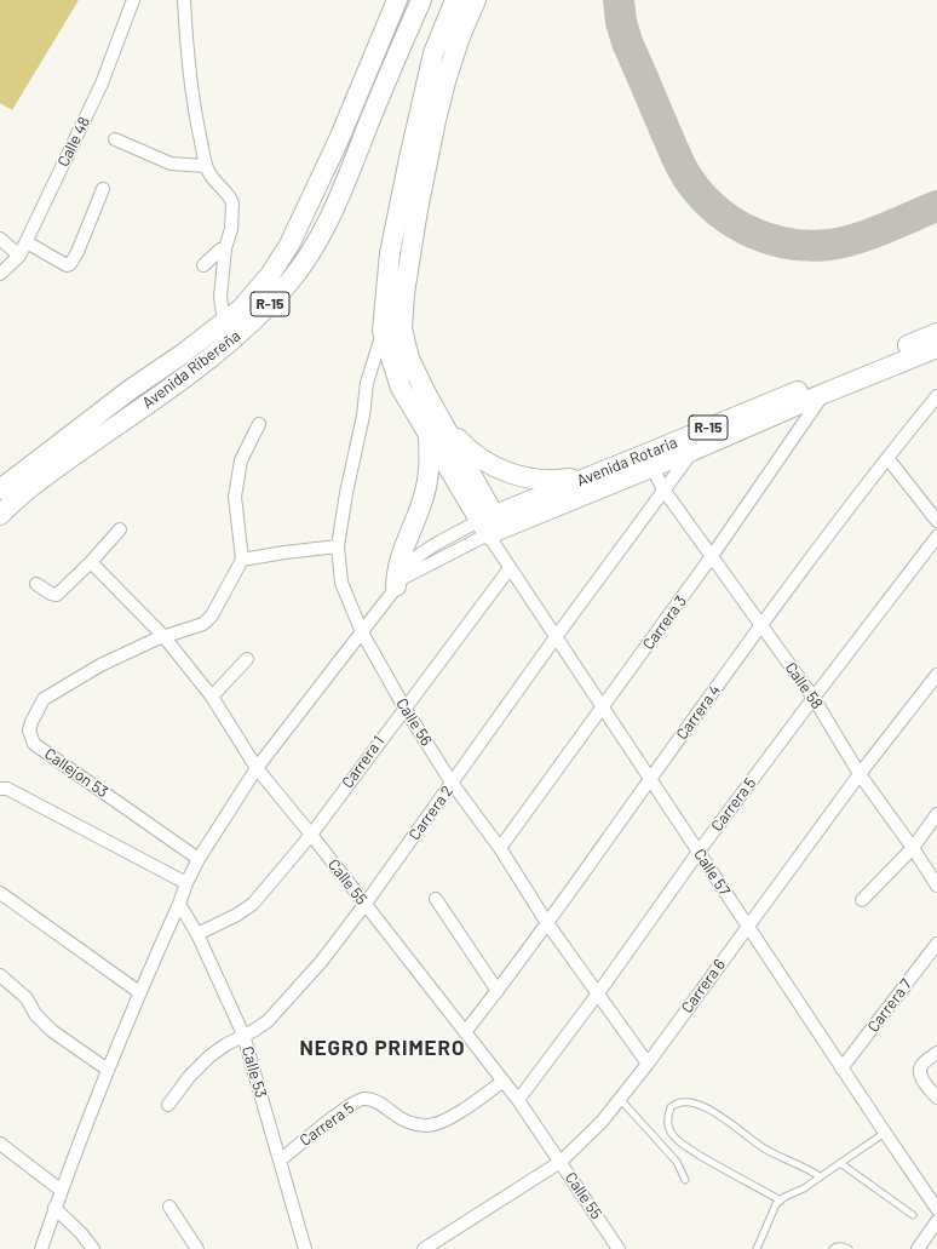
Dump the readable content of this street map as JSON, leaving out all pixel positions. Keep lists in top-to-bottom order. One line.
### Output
{"streets":{"main road":["R-15","Avenida Ribereña","Avenida Rotaria"],"street":["Calle 48","Carrera 3","Calle 58","Carrera 4","Calle 56","Carrera 1","Callejon 53","Carrera 5","Carrera 2","Calle 57","Calle 55","Carrera 6","Carrera 7","Calle 53"]},"crossings":[["Avenida Rotaria","Carrera 3"],["Avenida Rotaria","Calle 58"],["Avenida Rotaria","Carrera 2"],["Avenida Rotaria","Calle 57"],["Carrera 3","Calle 58"],["Carrera 3","Calle 56"],["Carrera 3","Calle 57"],["Calle 58","Carrera 4"],["Calle 58","Carrera 5"],["Calle 58","Carrera 2"],["Calle 58","Carrera 6"],["Carrera 4","Calle 56"],["Carrera 4","Calle 57"],["Carrera 4","Calle 55"],["Calle 56","Carrera 1"],["Calle 56","Carrera 5"],["Calle 56","Carrera 2"],["Calle 56","Carrera 6"],["Carrera 1","Calle 57"],["Carrera 1","Calle 55"],["Carrera 1","Calle 53"],["Callejon 53","Calle 55"],["Carrera 5","Calle 57"],["Carrera 5","Calle 55"],["Carrera 5","Calle 53"],["Carrera 2","Calle 57"],["Carrera 2","Calle 55"],["Carrera 2","Calle 53"],["Calle 57","Carrera 6"],["Calle 57","Carrera 7"],["Calle 55","Carrera 6"]],"districts":["NEGRO PRIMERO"]}
